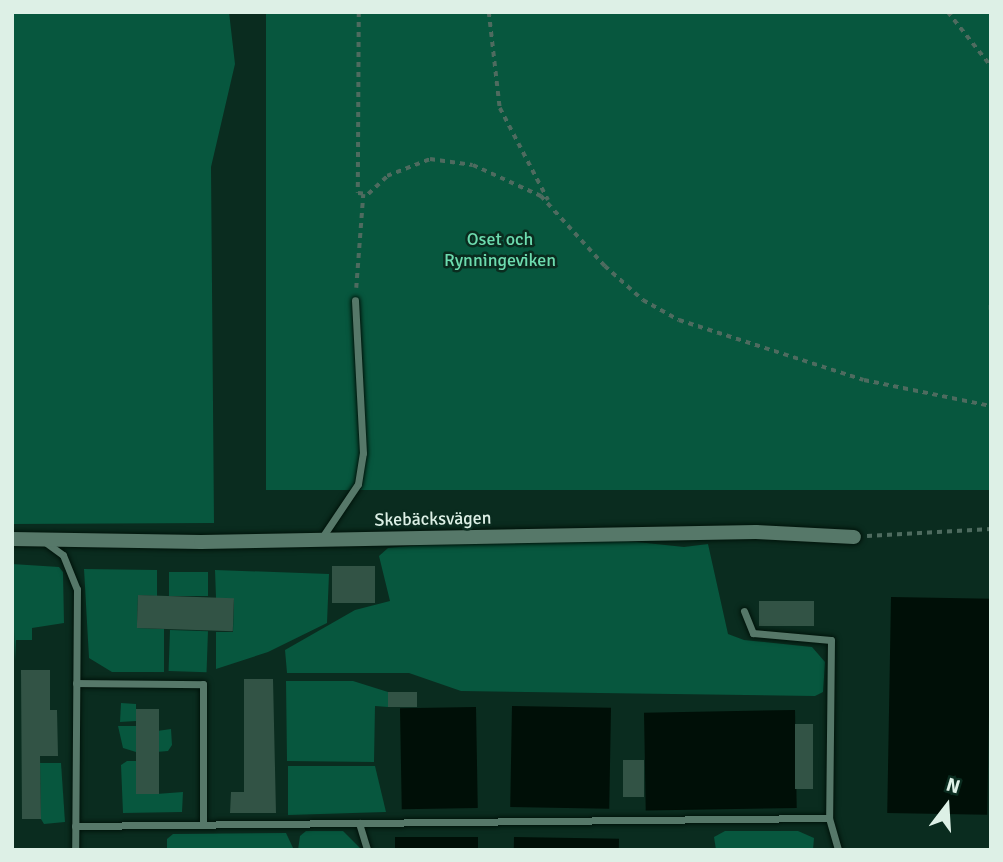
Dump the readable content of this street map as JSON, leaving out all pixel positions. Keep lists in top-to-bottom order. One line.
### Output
{"streets":{"street":["Skebäcksvägen"]},"parks":["Oset och Rynningeviken"],"north":"top"}
